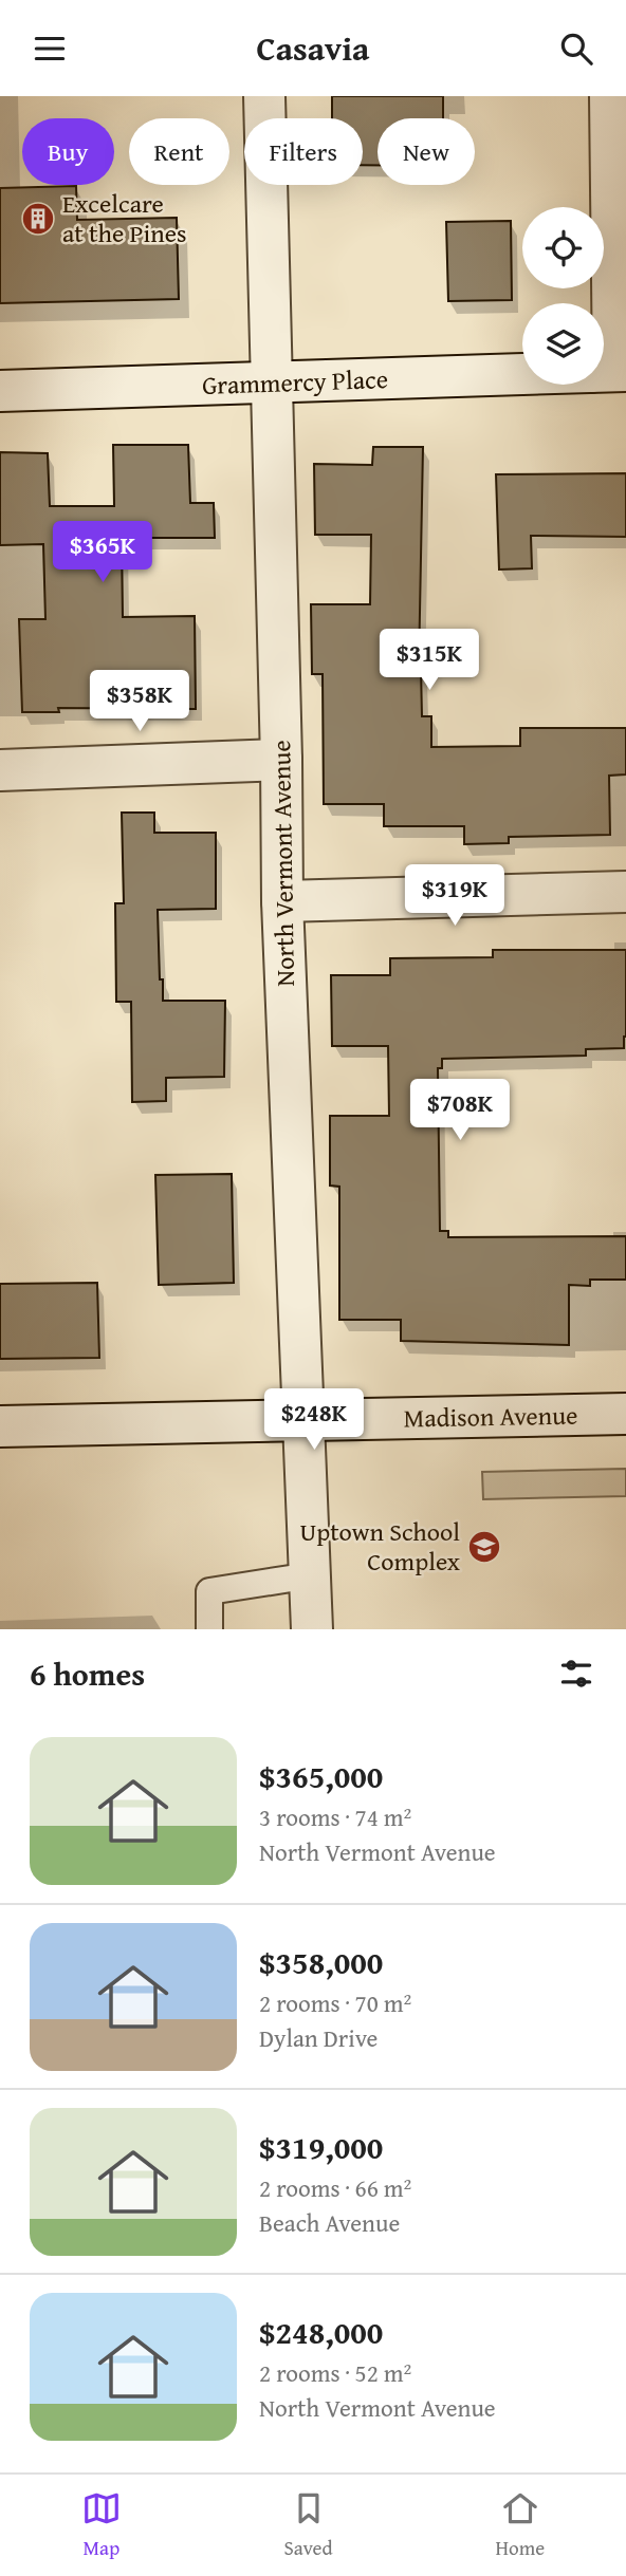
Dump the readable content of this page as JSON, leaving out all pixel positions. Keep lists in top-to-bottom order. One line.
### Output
{"streets":{"street":["Grammercy Place","North Vermont Avenue","Madison Avenue"]},"crossings":[["Grammercy Place","North Vermont Avenue"],["North Vermont Avenue","Madison Avenue"]],"places":{"building":["Excelcare at the Pines"],"school or university":["Uptown School Complex"]},"page":{"header":"Casavia","chip":["Buy","Rent","Filters","New"],"price":["$365K","$315K","$358K","$319K","$708K","$248K"],"heading":"6 homes","list":[{"name":"$365,000","note":"3 rooms · 74 m² · North Vermont Avenue"},{"name":"$358,000","note":"2 rooms · 70 m² · Dylan Drive"},{"name":"$319,000","note":"2 rooms · 66 m² · Beach Avenue"},{"name":"$248,000","note":"2 rooms · 52 m² · North Vermont Avenue"}],"tabs":["Map","Saved","Home"]}}
